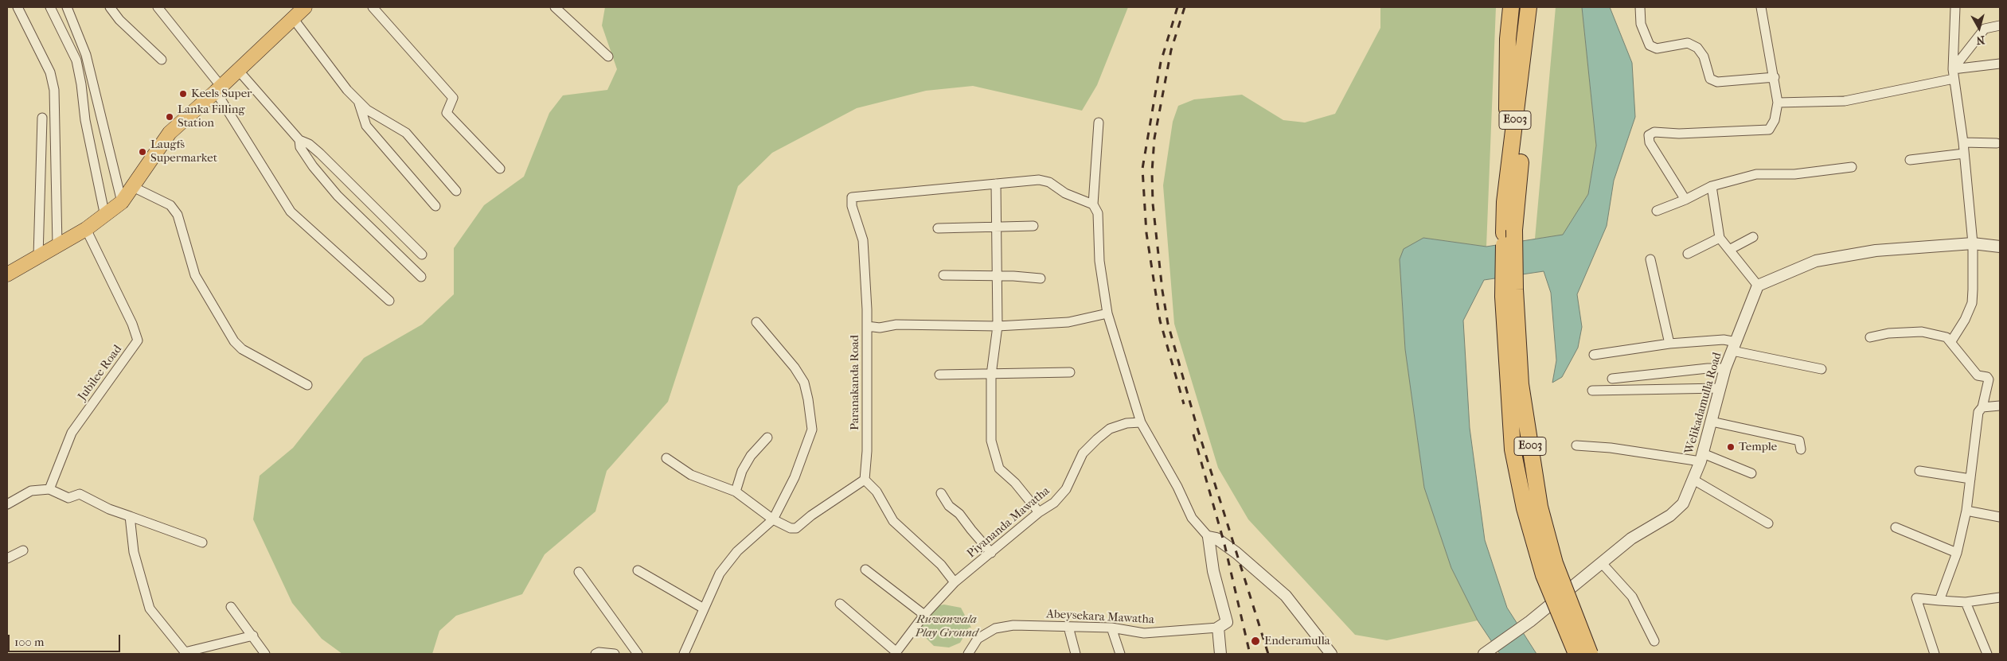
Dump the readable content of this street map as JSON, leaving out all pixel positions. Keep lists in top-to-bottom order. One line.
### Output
{"streets":{"highway":["E003"],"street":["Jubilee Road","Paranakanda Road","Welikadamulla Road","Piyananda Mawatha","Abeysekara Mawatha"]},"parks":["Ruwanwala Play Ground"],"places":["Keels Super","Lanka Filling Station","Laugfs Supermarket","Temple","Enderamulla"],"scale_bar":"100 m","north":"bottom"}
